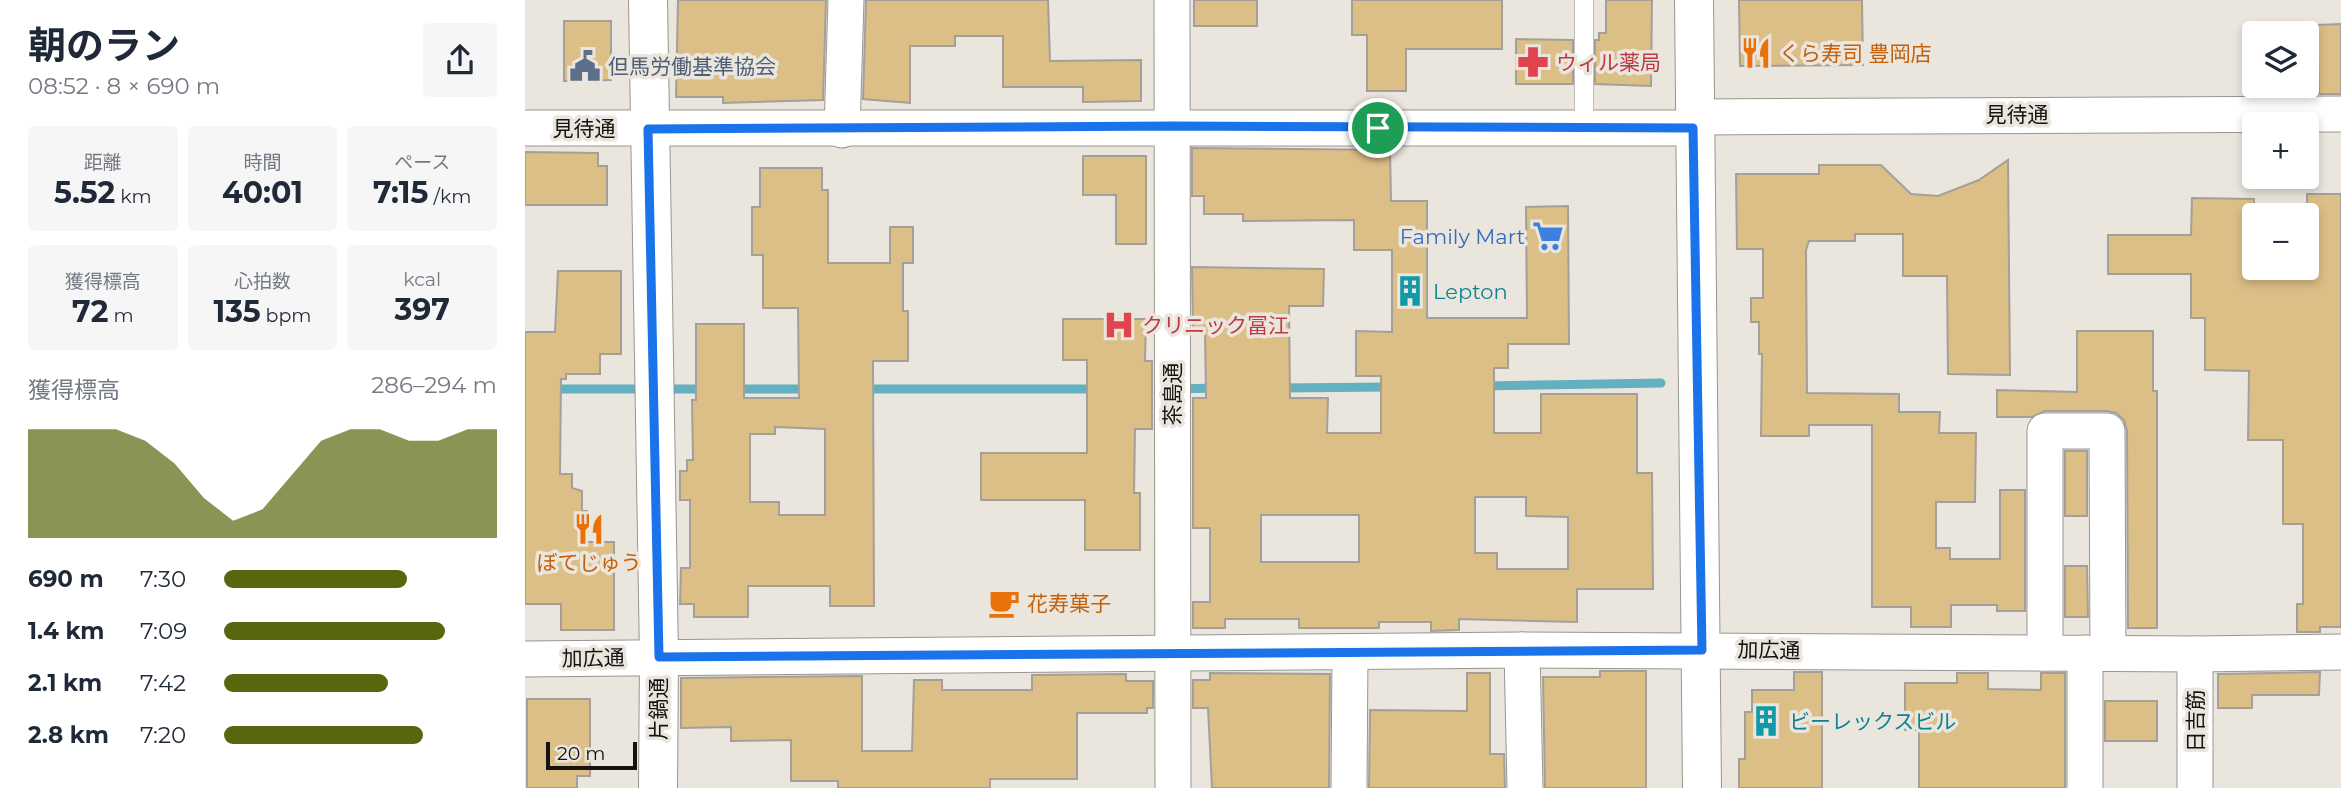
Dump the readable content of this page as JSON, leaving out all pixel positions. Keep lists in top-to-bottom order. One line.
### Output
{"streets":{"street":["見待通","茶島通","加広通","片鍋通","日吉筋"]},"crossings":[["見待通","茶島通"],["見待通","片鍋通"],["茶島通","加広通"],["加広通","片鍋通"],["加広通","日吉筋"]],"places":{"restaurant":["くら寿司 豊岡店","ぼてじゅう"],"pharmacy":["ウィル薬局"],"public building":["但馬労働基準協会"],"supermarket":["Family Mart"],"building":["Lepton","ビーレックスビル"],"hospital":["クリニック冨江"],"cafe":["花寿菓子"]},"scale_bar":"20 m","page":{"heading":["朝のラン","08:52 · 8 × 690 m"],"map_buttons":["+","−"],"stats":[["距離","5.52 km"],["時間","40:01"],["ペース","7:15 /km"],["獲得標高","72 m"],["心拍数","135 bpm"],["kcal","397"]],"chart":["獲得標高","286–294 m"],"list":[{"name":"690 m","note":"7:30"},{"name":"1.4 km","note":"7:09"},{"name":"2.1 km","note":"7:42"},{"name":"2.8 km","note":"7:20"}],"scale":"20 m"}}
